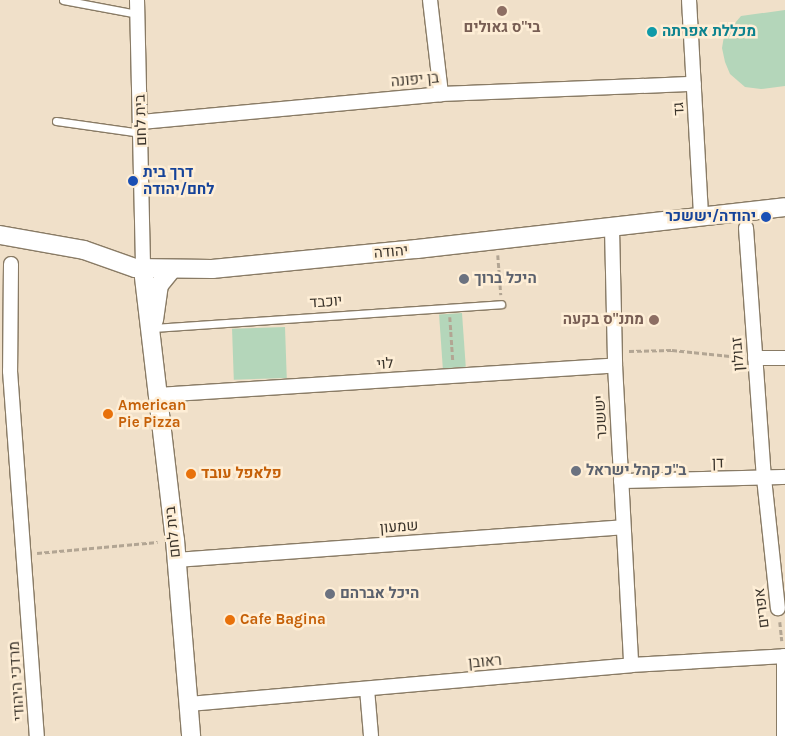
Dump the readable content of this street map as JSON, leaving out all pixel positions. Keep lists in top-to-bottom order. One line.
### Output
{"streets":{"street":["בן יפונה","גד","בית לחם","יהודה","זבולון","לוי","יששכר","דן","שמעון","אפרים","ראובן","מרדכי היהודי"],"lane":["יוכבד"]},"crossings":[["בן יפונה","גד"],["בן יפונה","בית לחם"],["גד","יהודה"],["בית לחם","יהודה"],["בית לחם","יוכבד"],["בית לחם","לוי"],["בית לחם","שמעון"],["בית לחם","ראובן"],["יהודה","יששכר"],["זבולון","דן"],["זבולון","אפרים"],["לוי","יששכר"],["יששכר","דן"],["יששכר","שמעון"],["יששכר","ראובן"],["דן","אפרים"],["אפרים","ראובן"]],"places":["בי\"ס גאולים","מכללת אפרתה","דרך בית לחם/יהודה","יהודה/יששכר","היכל ברוך","מתנ\"ס בקעה","American Pie Pizza","ב\"כ קהל ישראל","פלאפל עובד","היכל אברהם","Cafe Bagina"]}
